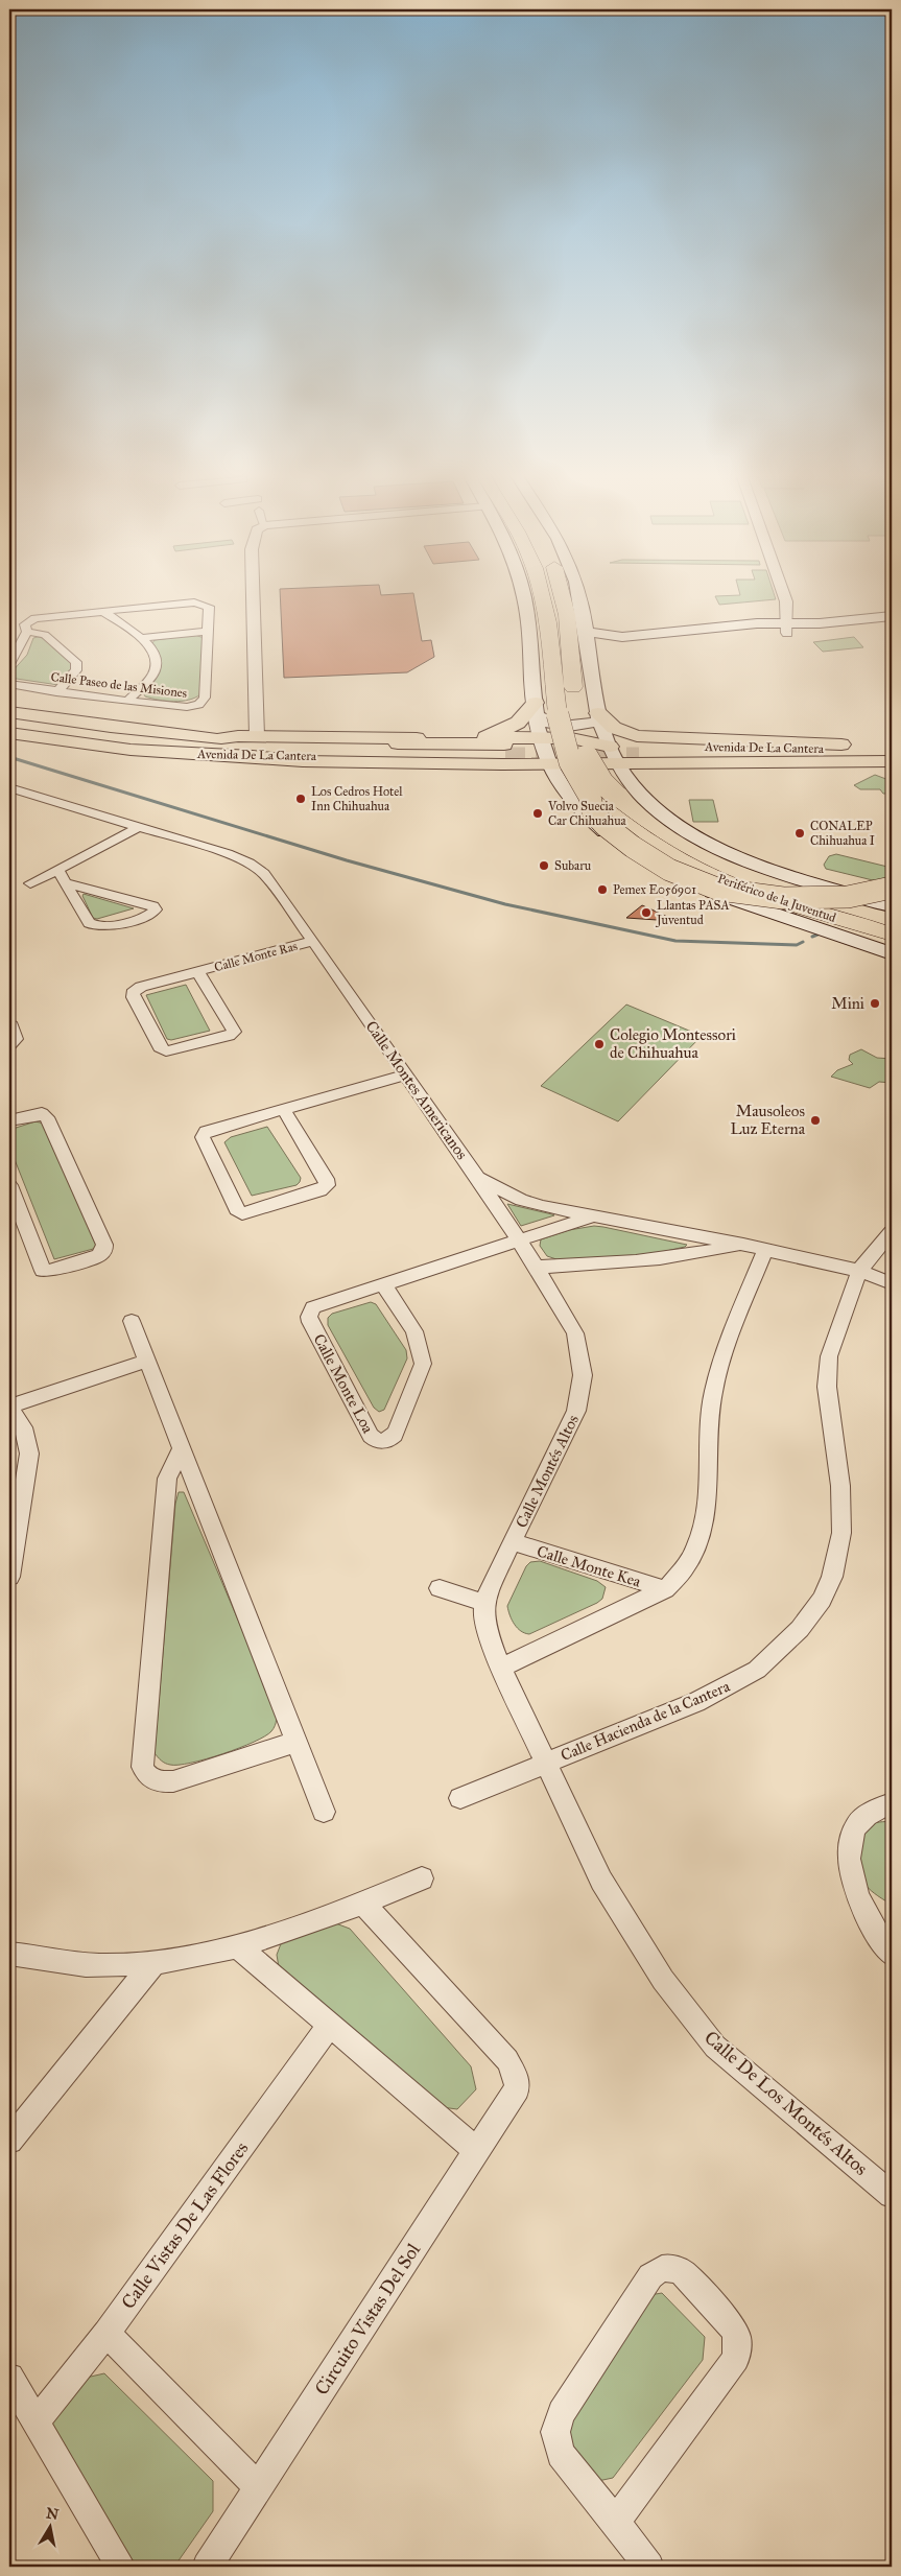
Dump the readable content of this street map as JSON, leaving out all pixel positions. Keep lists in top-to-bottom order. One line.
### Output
{"streets":{"highway":["Periférico de la Juventud"],"main road":["Avenida De La Cantera"],"street":["Calle Paseo de las Misiones","Calle Monte Ras","Calle Montes Americanos","Calle Monte Loa","Calle Montés Altos","Calle Monte Kea","Calle Hacienda de la Cantera","Calle De Los Montés Altos","Calle Vistas De Las Flores","Circuito Vistas Del Sol"]},"crossings":[["Calle Monte Ras","Calle Montes Americanos"],["Calle Montes Americanos","Calle Monte Loa"],["Calle Montes Americanos","Calle Montés Altos"],["Calle Montes Americanos","Calle Hacienda de la Cantera"],["Calle Monte Loa","Calle Montés Altos"],["Calle Montés Altos","Calle Monte Kea"],["Calle Montés Altos","Calle Hacienda de la Cantera"],["Calle Montés Altos","Calle De Los Montés Altos"],["Calle Hacienda de la Cantera","Calle De Los Montés Altos"]],"places":["Los Cedros Hotel Inn Chihuahua","Volvo Suecia Car Chihuahua","CONALEP Chihuahua I","Subaru","Pemex E056901","Llantas PASA Juventud","Mini","Colegio Montessori de Chihuahua","Mausoleos Luz Eterna"],"north":"top"}
